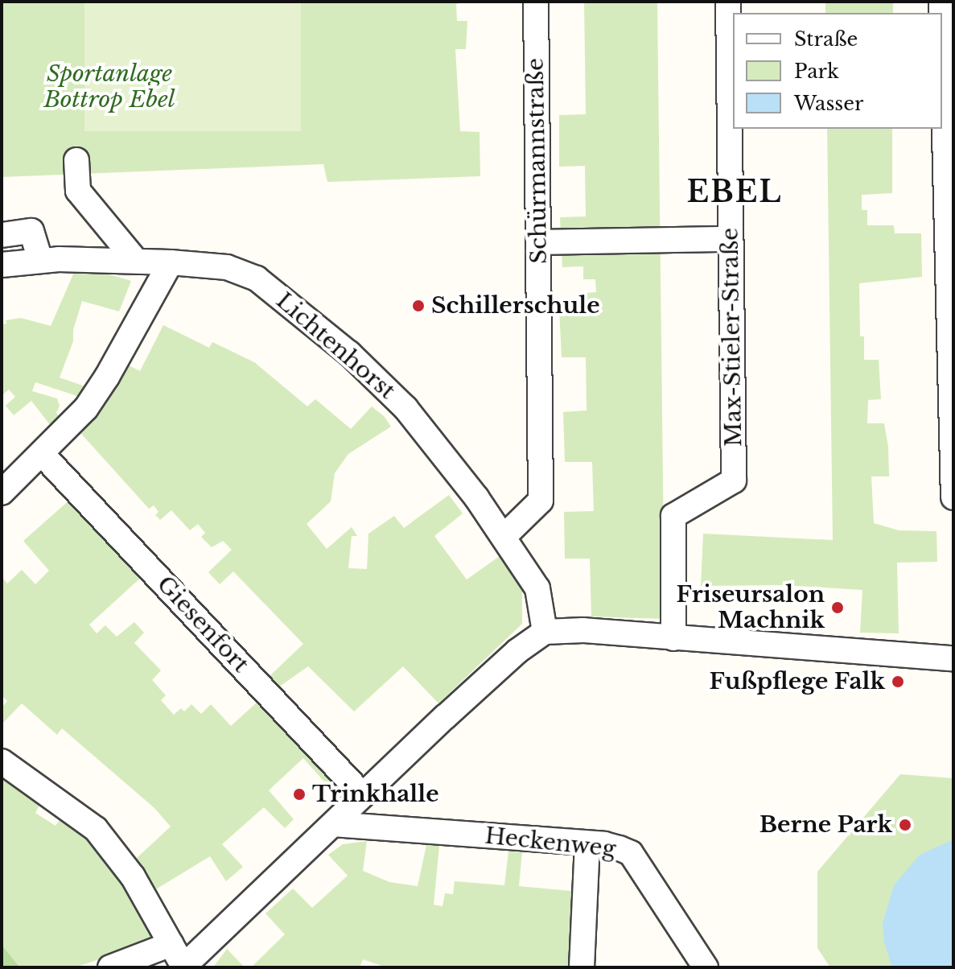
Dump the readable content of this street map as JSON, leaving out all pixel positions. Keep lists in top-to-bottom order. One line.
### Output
{"streets":{"street":["Schürmannstraße","Max-Stieler-Straße","Lichtenhorst","Giesenfort","Heckenweg"]},"crossings":[["Schürmannstraße","Lichtenhorst"]],"districts":["EBEL"],"parks":["Sportanlage Bottrop Ebel"],"places":["Schillerschule","Friseursalon Machnik","Fußpflege Falk","Trinkhalle","Berne Park"],"legend":["Straße","Park","Wasser"]}
